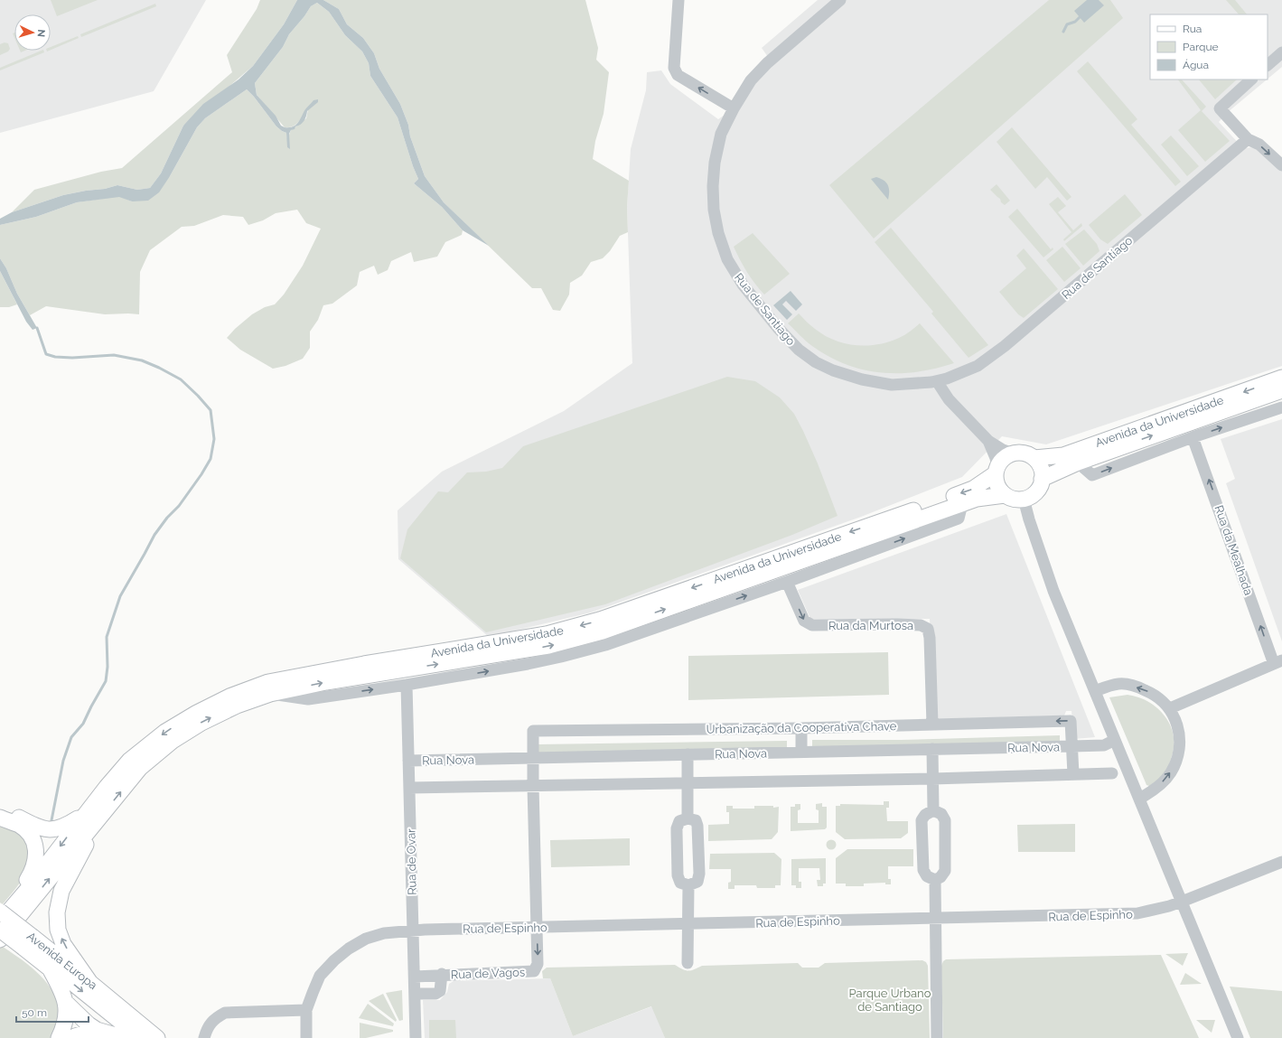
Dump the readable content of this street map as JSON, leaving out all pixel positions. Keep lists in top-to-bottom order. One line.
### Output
{"streets":{"main road":["Avenida da Universidade","Avenida Europa"],"street":["Rua de Santiago","Rua da Mealhada","Rua da Murtosa","Urbanização da Cooperativa Chave","Rua Nova","Rua de Ovar","Rua de Espinho","Rua de Vagos"]},"crossings":[["Avenida da Universidade","Rua da Murtosa"],["Avenida da Universidade","Rua de Ovar"],["Rua da Murtosa","Urbanização da Cooperativa Chave"],["Urbanização da Cooperativa Chave","Rua Nova"],["Rua Nova","Rua de Ovar"],["Rua de Ovar","Rua de Espinho"],["Rua de Ovar","Rua de Vagos"],["Rua de Espinho","Rua de Vagos"]],"one_way":["Rua da Mealhada"],"parks":["Parque Urbano de Santiago"],"legend":["Rua","Parque","Água"],"scale_bar":"50 m","north":"right"}
